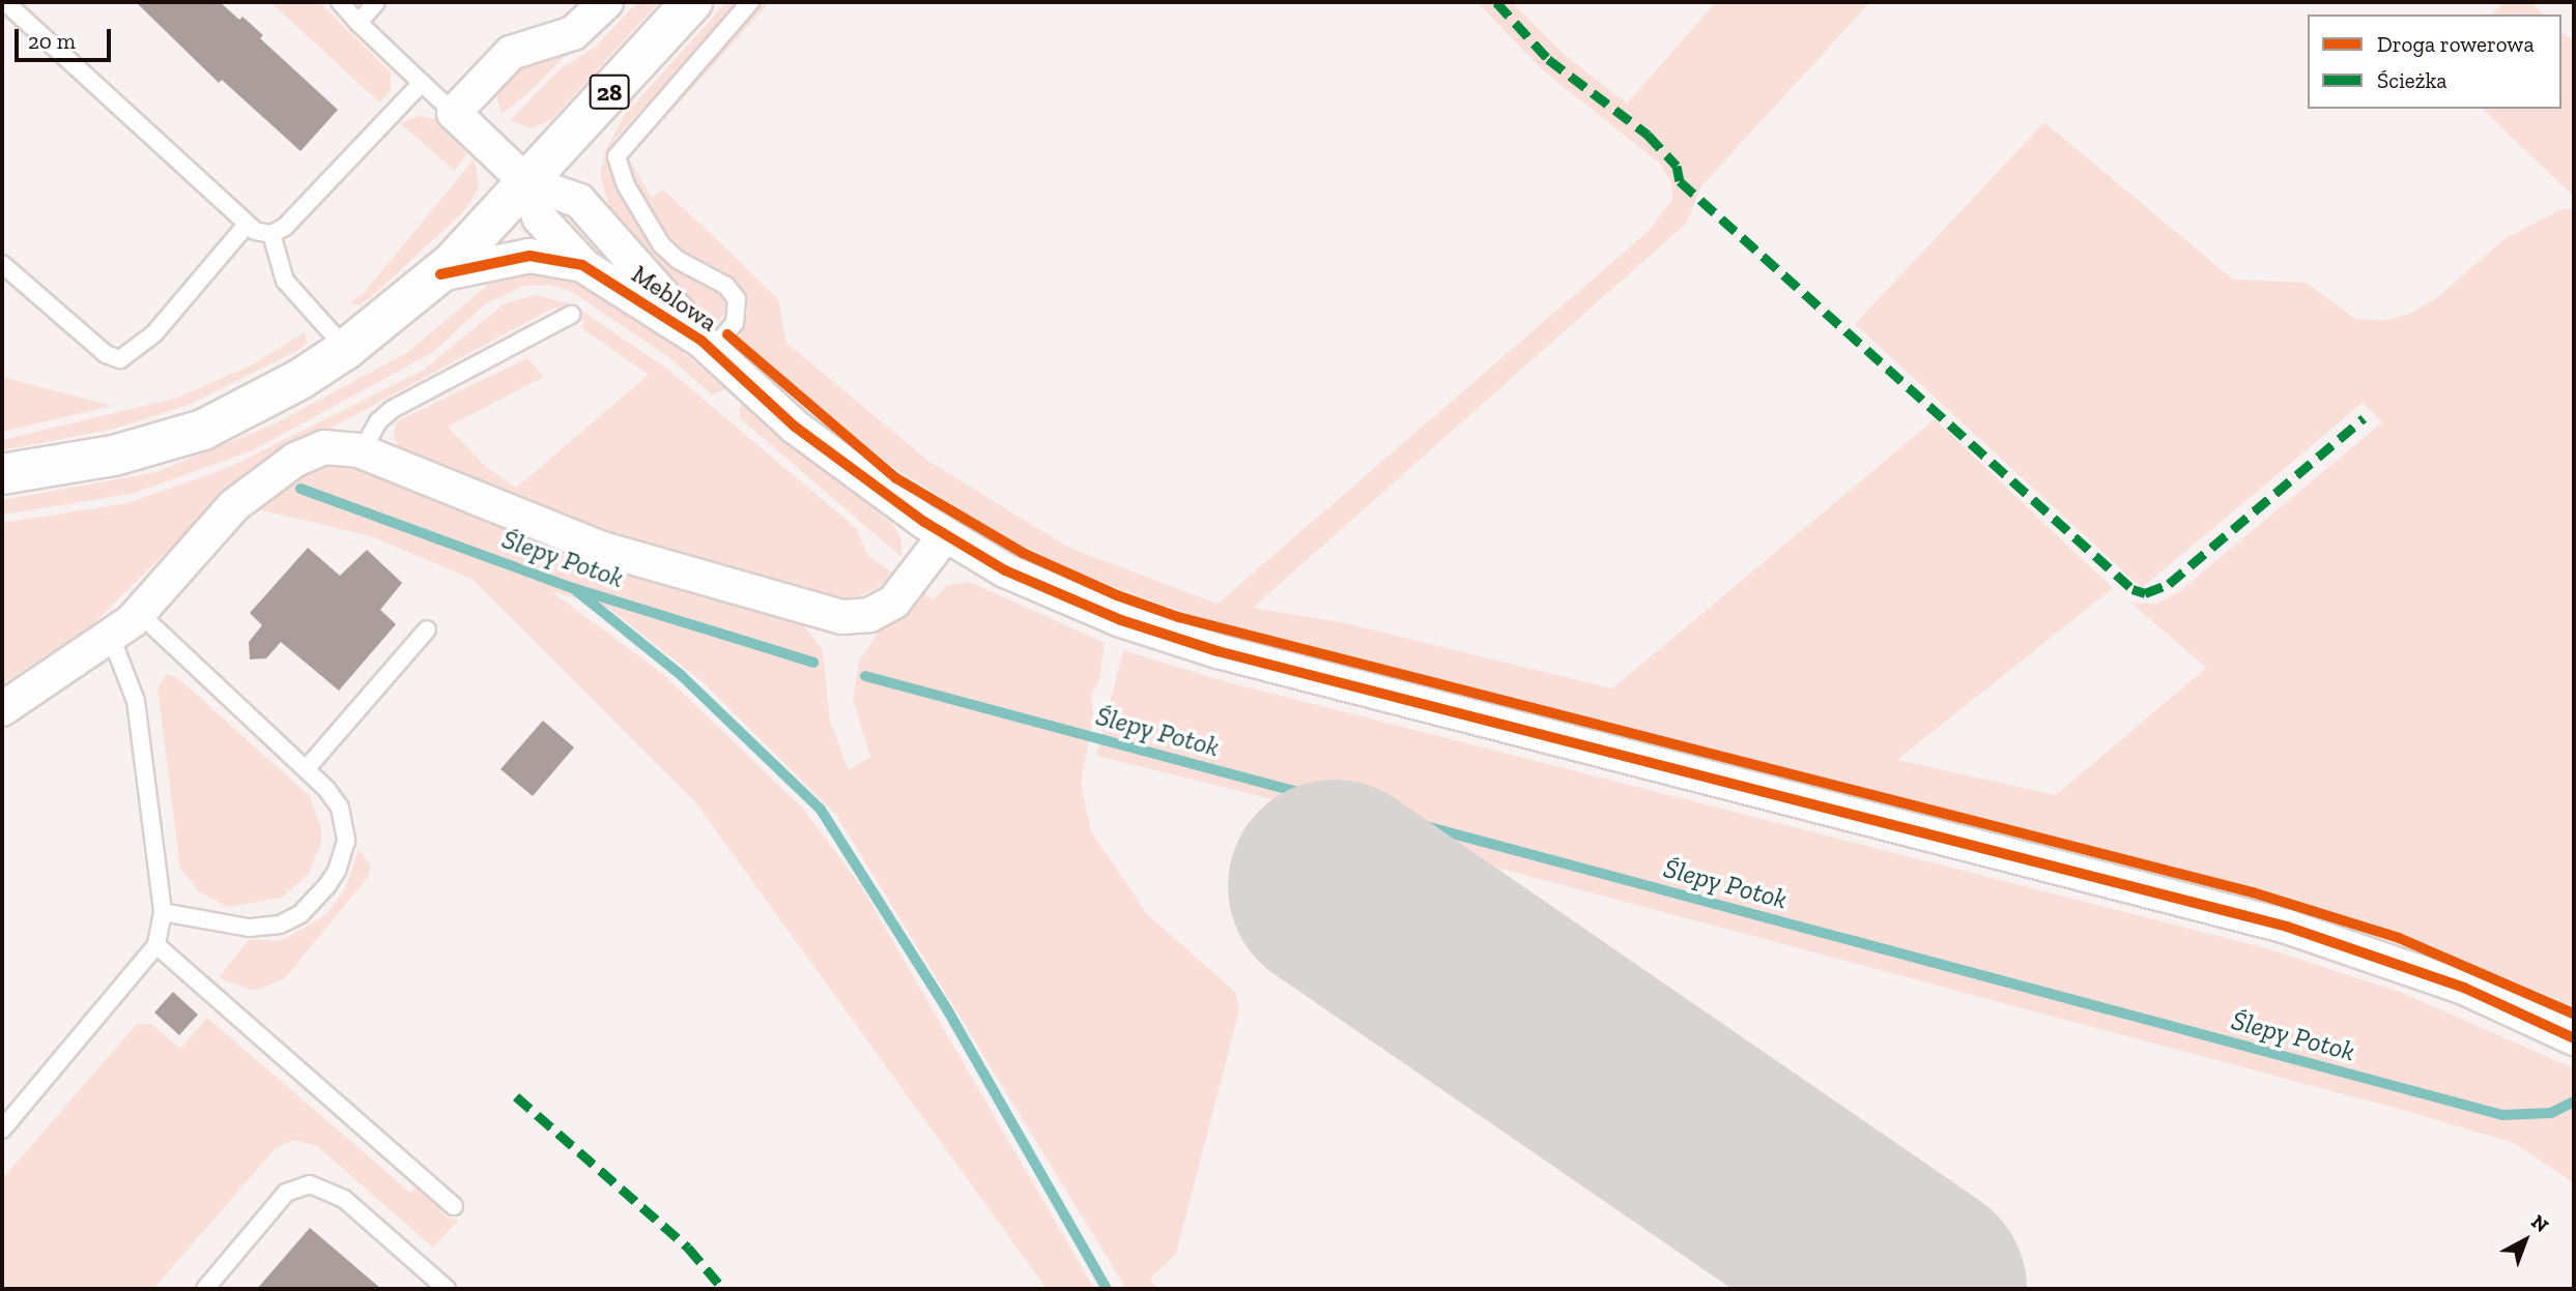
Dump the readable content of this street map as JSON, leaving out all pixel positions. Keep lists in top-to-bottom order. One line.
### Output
{"streets":{"main road":["28"],"street":["Meblowa"]},"crossings":[["28","Meblowa"]],"water":["Ślepy Potok"],"legend":["Droga rowerowa","Ścieżka"],"scale_bar":"20 m","north":"top right"}
